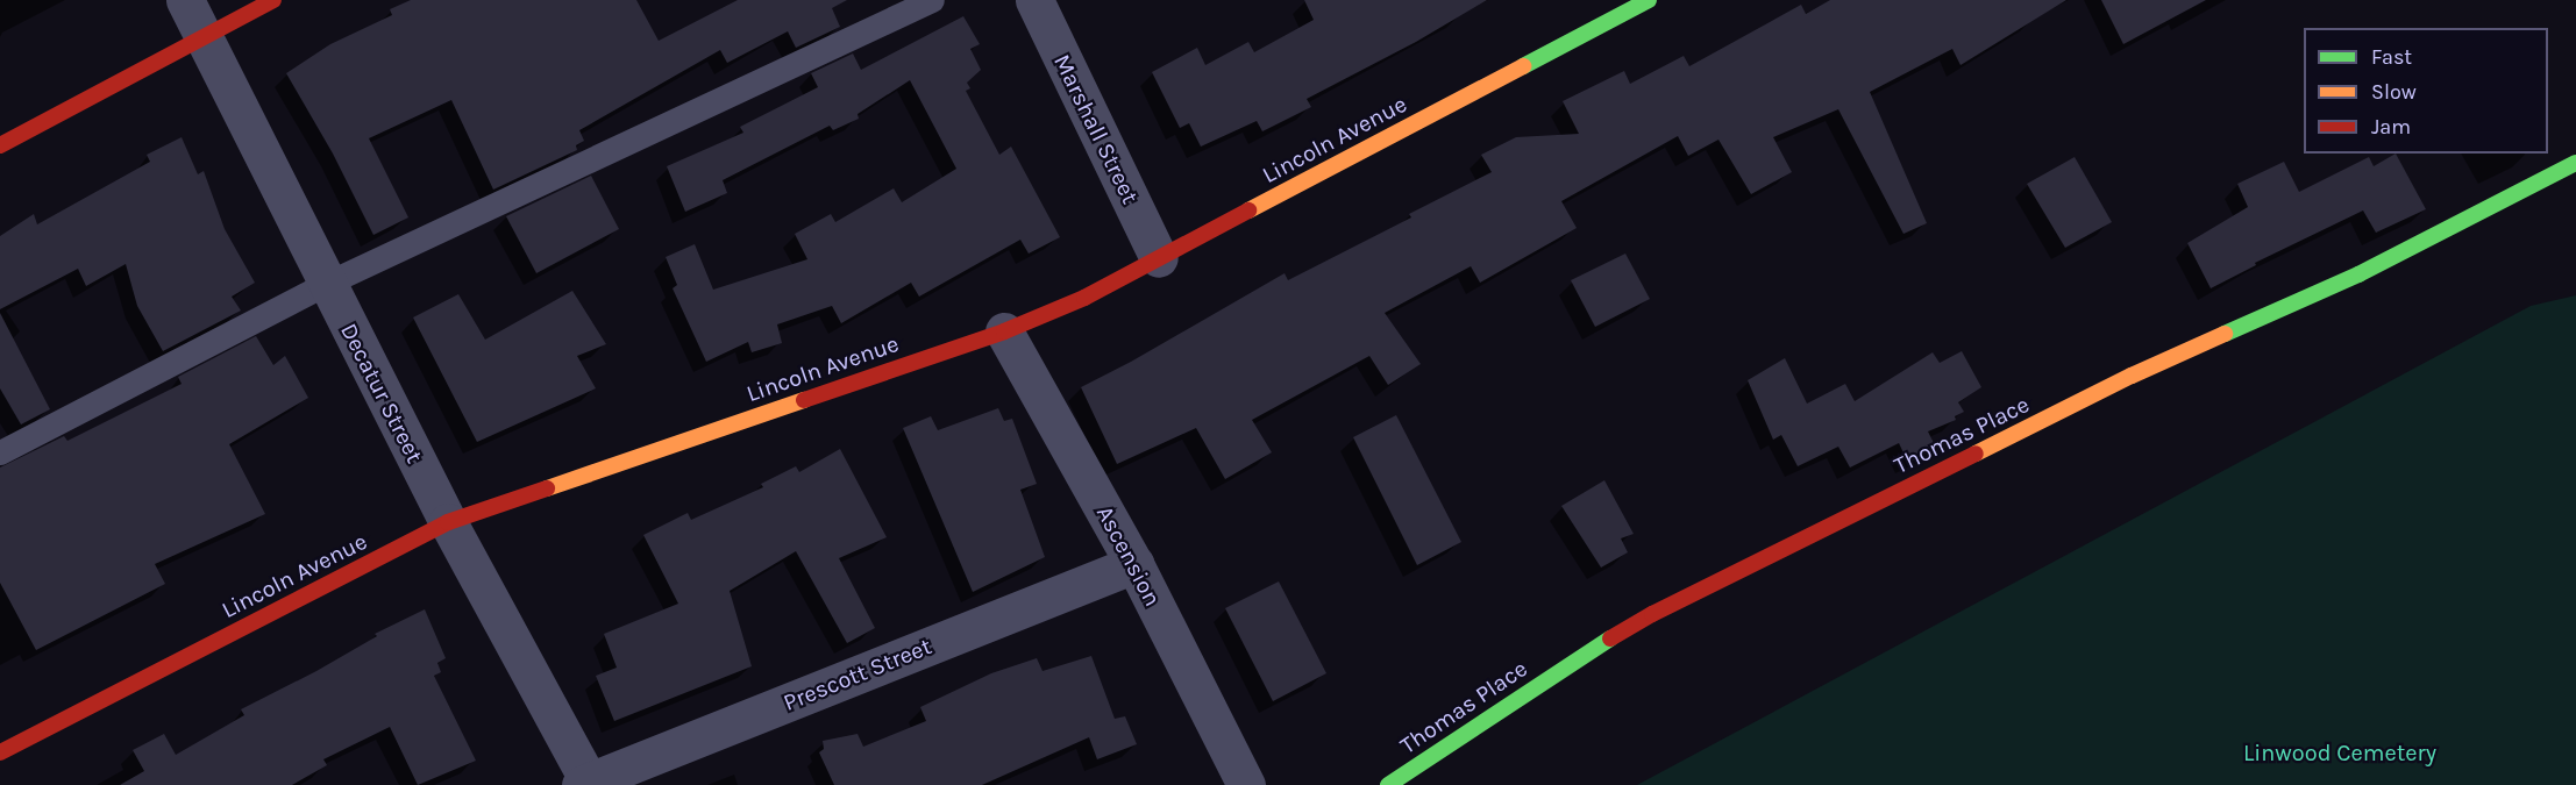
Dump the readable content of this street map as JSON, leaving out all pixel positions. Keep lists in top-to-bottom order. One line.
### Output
{"streets":{"street":["Marshall Street","Lincoln Avenue","Decatur Street","Thomas Place","Ascension","Prescott Street"]},"crossings":[["Marshall Street","Lincoln Avenue"],["Lincoln Avenue","Decatur Street"],["Lincoln Avenue","Ascension"],["Decatur Street","Prescott Street"],["Ascension","Prescott Street"]],"parks":["Linwood Cemetery"],"legend":["Fast","Slow","Jam"]}
